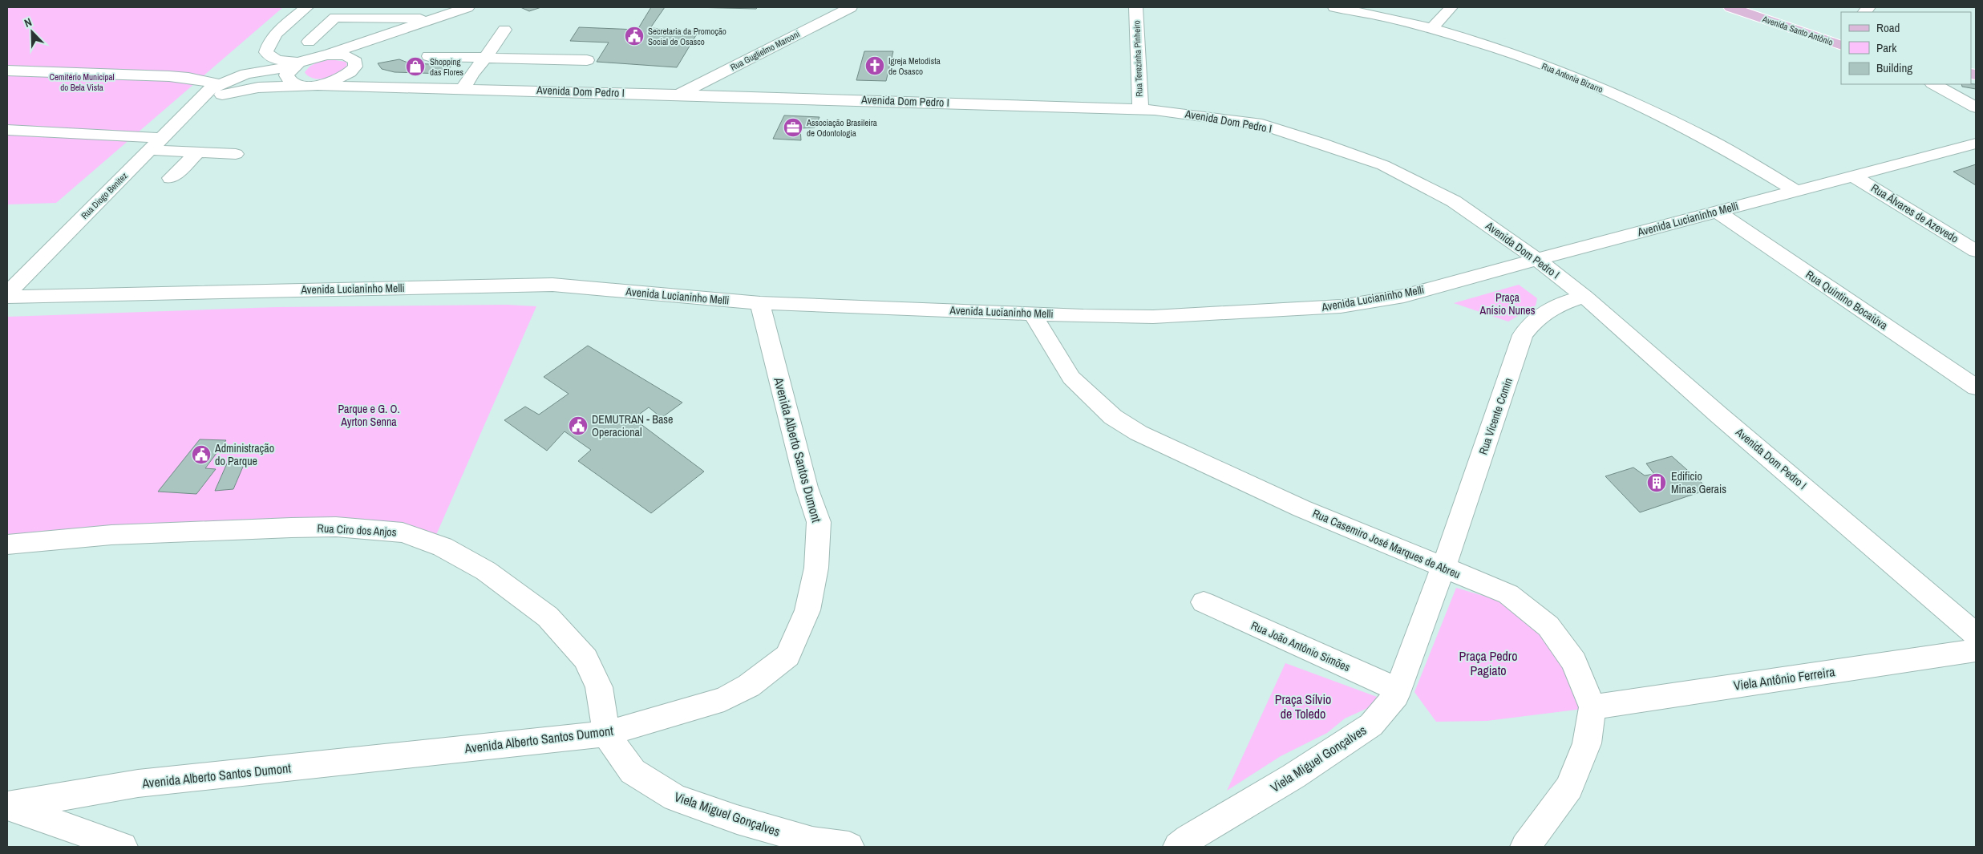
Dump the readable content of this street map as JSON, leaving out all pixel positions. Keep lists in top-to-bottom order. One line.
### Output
{"streets":{"main road":["Avenida Santo Antônio"],"street":["Rua Guglielmo Marconi","Rua Terezinha Pinheiro","Rua Antonia Bizarro","Avenida Dom Pedro I","Rua Diogo Benitez","Rua Álvares de Azevedo","Avenida Lucianinho Melli","Rua Quintino Bocaiúva","Rua Vicente Comin","Avenida Alberto Santos Dumont","Rua Ciro dos Anjos","Rua Casemiro José Marques de Abreu","Rua João Antônio Simões","Viela Antônio Ferreira","Viela Miguel Gonçalves"]},"crossings":[["Rua Guglielmo Marconi","Avenida Dom Pedro I"],["Rua Terezinha Pinheiro","Avenida Dom Pedro I"],["Rua Antonia Bizarro","Avenida Lucianinho Melli"],["Avenida Dom Pedro I","Avenida Lucianinho Melli"],["Avenida Dom Pedro I","Rua Vicente Comin"],["Rua Diogo Benitez","Avenida Lucianinho Melli"],["Rua Álvares de Azevedo","Avenida Lucianinho Melli"],["Avenida Lucianinho Melli","Rua Quintino Bocaiúva"],["Avenida Lucianinho Melli","Avenida Alberto Santos Dumont"],["Avenida Lucianinho Melli","Rua Casemiro José Marques de Abreu"],["Rua Vicente Comin","Rua Casemiro José Marques de Abreu"],["Rua Vicente Comin","Viela Miguel Gonçalves"],["Avenida Alberto Santos Dumont","Rua Ciro dos Anjos"],["Avenida Alberto Santos Dumont","Viela Miguel Gonçalves"],["Rua Ciro dos Anjos","Viela Miguel Gonçalves"],["Rua Casemiro José Marques de Abreu","Viela Antônio Ferreira"],["Rua Casemiro José Marques de Abreu","Viela Miguel Gonçalves"],["Rua João Antônio Simões","Viela Miguel Gonçalves"]],"parks":["Cemitério Municipal do Bela Vista","Praça Anísio Nunes","Parque e G. O. Ayrton Senna","Praça Pedro Pagiato","Praça Sílvio de Toledo"],"places":{"public building":["Secretaria da Promoção Social de Osasco","DEMUTRAN - Base Operacional","Administração do Parque"],"church":["Igreja Metodista de Osasco"],"shop":["Shopping das Flores"],"office":["Associação Brasileira de Odontologia"],"building":["Edificio Minas Gerais"]},"legend":["Road","Park","Building"],"north":"top left"}
